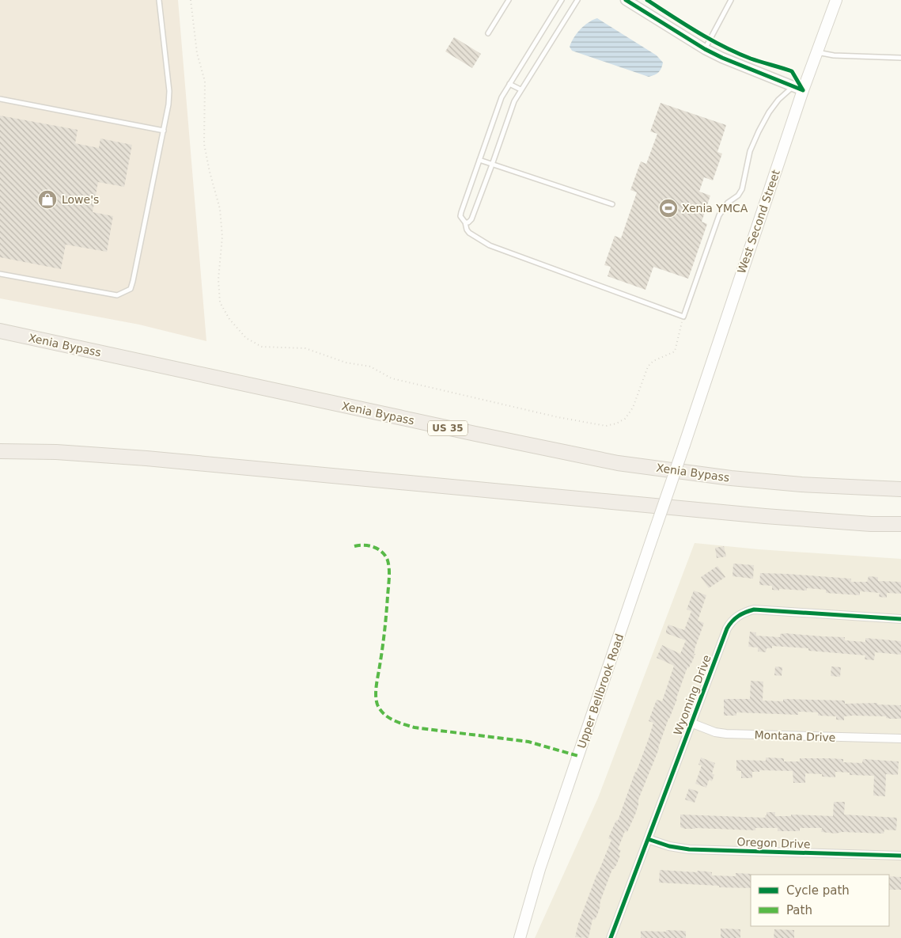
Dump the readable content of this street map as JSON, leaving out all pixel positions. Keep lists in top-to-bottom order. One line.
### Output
{"streets":{"highway":["Xenia Bypass","US 35"],"main road":["West Second Street","Upper Bellbrook Road"],"street":["Wyoming Drive","Montana Drive","Oregon Drive"]},"crossings":[["West Second Street","Upper Bellbrook Road"],["Wyoming Drive","Montana Drive"],["Wyoming Drive","Oregon Drive"]],"places":{"shop":["Lowe's"],"sports":["Xenia YMCA"]},"legend":["Cycle path","Path"]}
